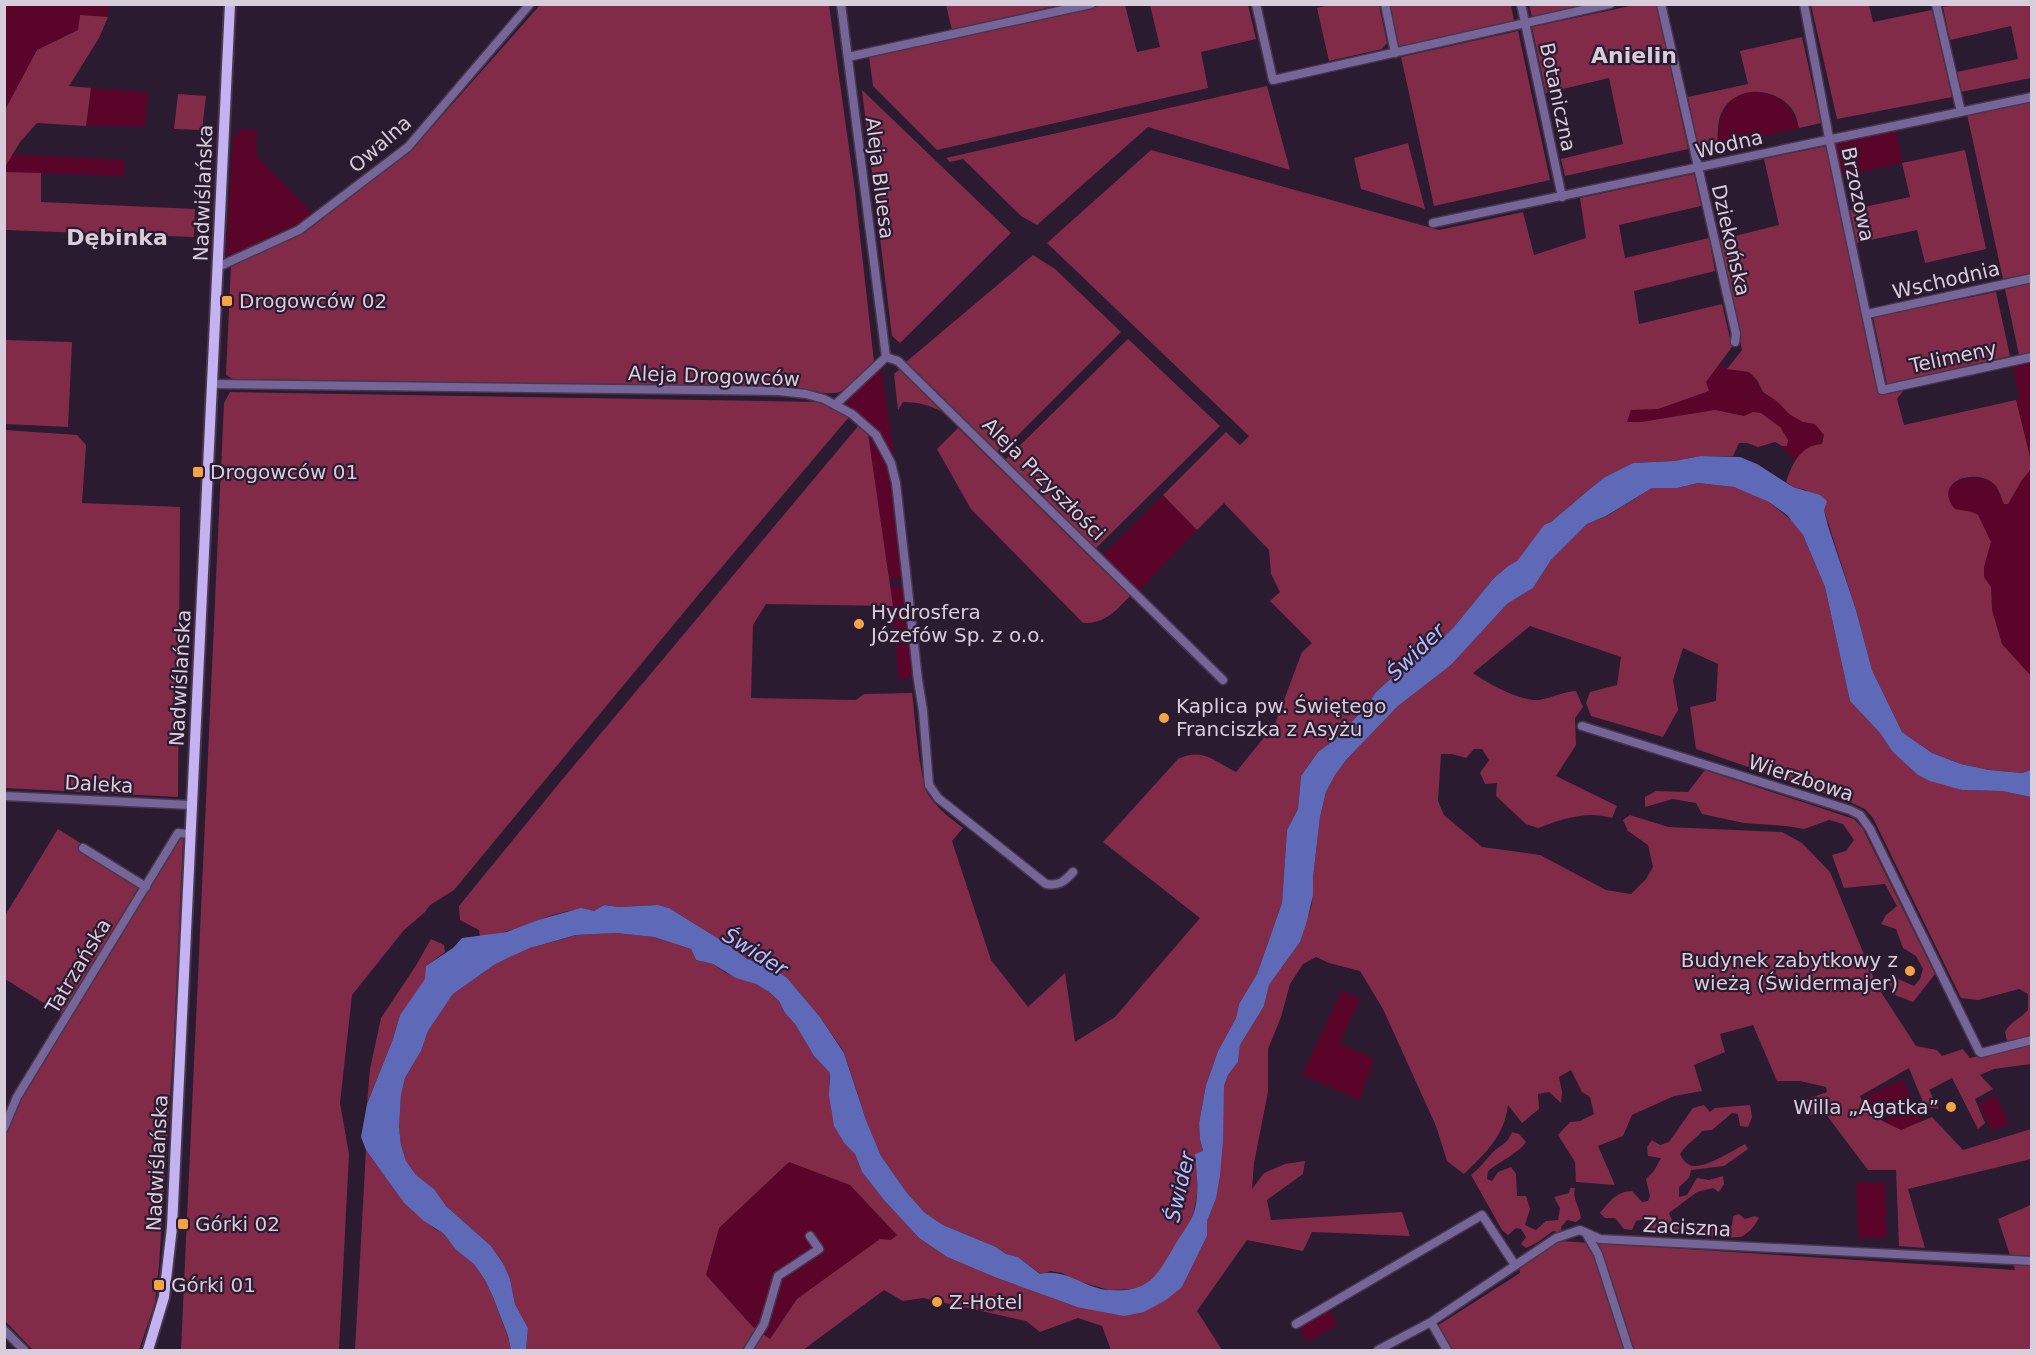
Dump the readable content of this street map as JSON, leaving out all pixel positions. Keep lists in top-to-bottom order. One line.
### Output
{"streets":{"main road":["Nadwiślańska"],"street":["Botaniczna","Owalna","Wodna","Aleja Bluesa","Brzozowa","Dziekońska","Wschodnia","Telimeny","Aleja Drogowców","Aleja Przyszłości","Wierzbowa","Daleka","Tatrzańska","Zaciszna"]},"crossings":[["Botaniczna","Wodna"],["Owalna","Nadwiślańska"],["Wodna","Brzozowa"],["Wodna","Dziekońska"],["Aleja Bluesa","Aleja Przyszłości"],["Nadwiślańska","Aleja Drogowców"],["Nadwiślańska","Daleka"],["Nadwiślańska","Tatrzańska"],["Brzozowa","Wschodnia"],["Brzozowa","Telimeny"]],"districts":["Anielin","Dębinka"],"water":["Świder"],"places":{"transit":["Drogowców 02","Drogowców 01","Górki 02","Górki 01"],"other":["Hydrosfera Józefów Sp. z o.o.","Kaplica pw. Świętego Franciszka z Asyżu","Budynek zabytkowy z wieżą (Świdermajer)","Willa „Agatka”","Z-Hotel"]}}
